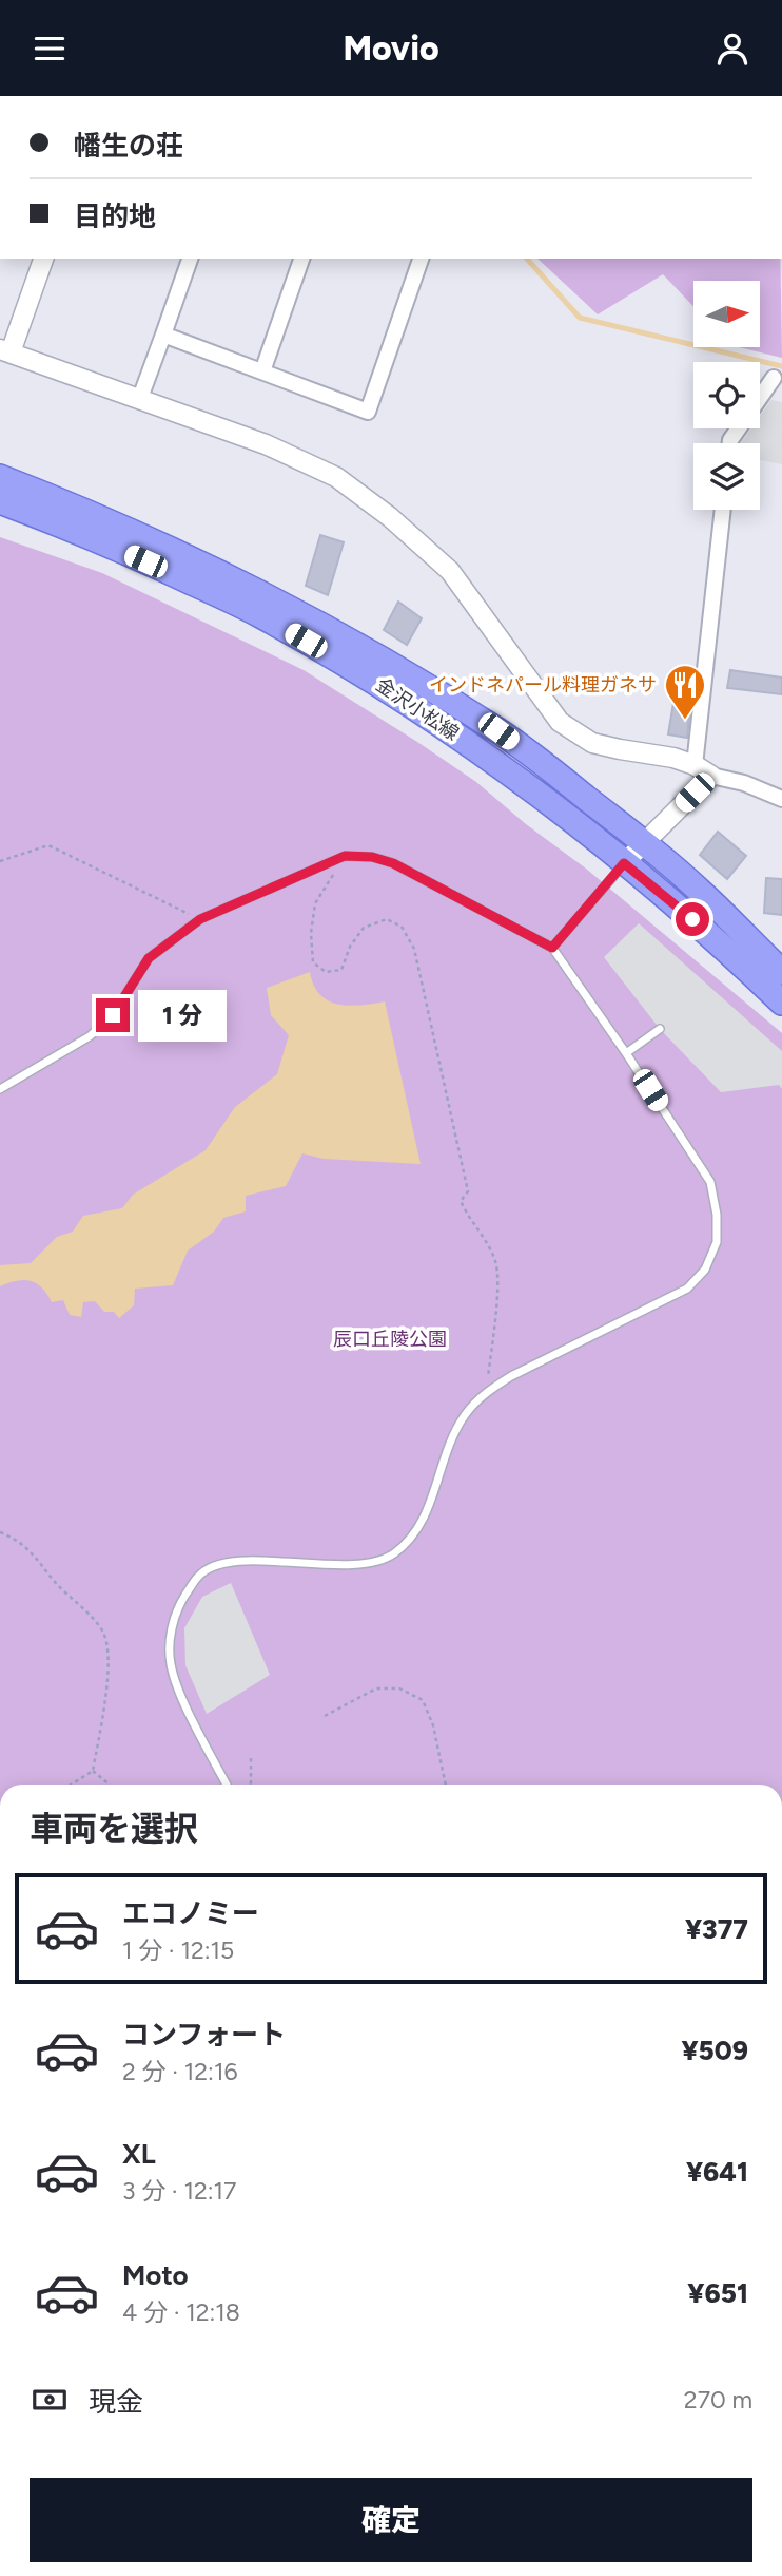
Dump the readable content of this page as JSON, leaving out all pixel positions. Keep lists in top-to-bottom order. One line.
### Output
{"streets":{"main road":["金沢小松線"]},"parks":["辰口丘陵公園"],"places":{"restaurant":["インドネパール料理ガネサ"]},"north":"right","page":{"header":"Movio","banner":["幡生の荘","目的地"],"bubble":"1 分","heading":"車両を選択","list":[{"name":"エコノミー","note":"1 分 · 12:15","value":"¥377"},{"name":"コンフォート","note":"2 分 · 12:16","value":"¥509"},{"name":"XL","note":"3 分 · 12:17","value":"¥641"},{"name":"Moto","note":"4 分 · 12:18","value":"¥651"}],"pay":["現金","270 m"],"buttons":"確定"}}
